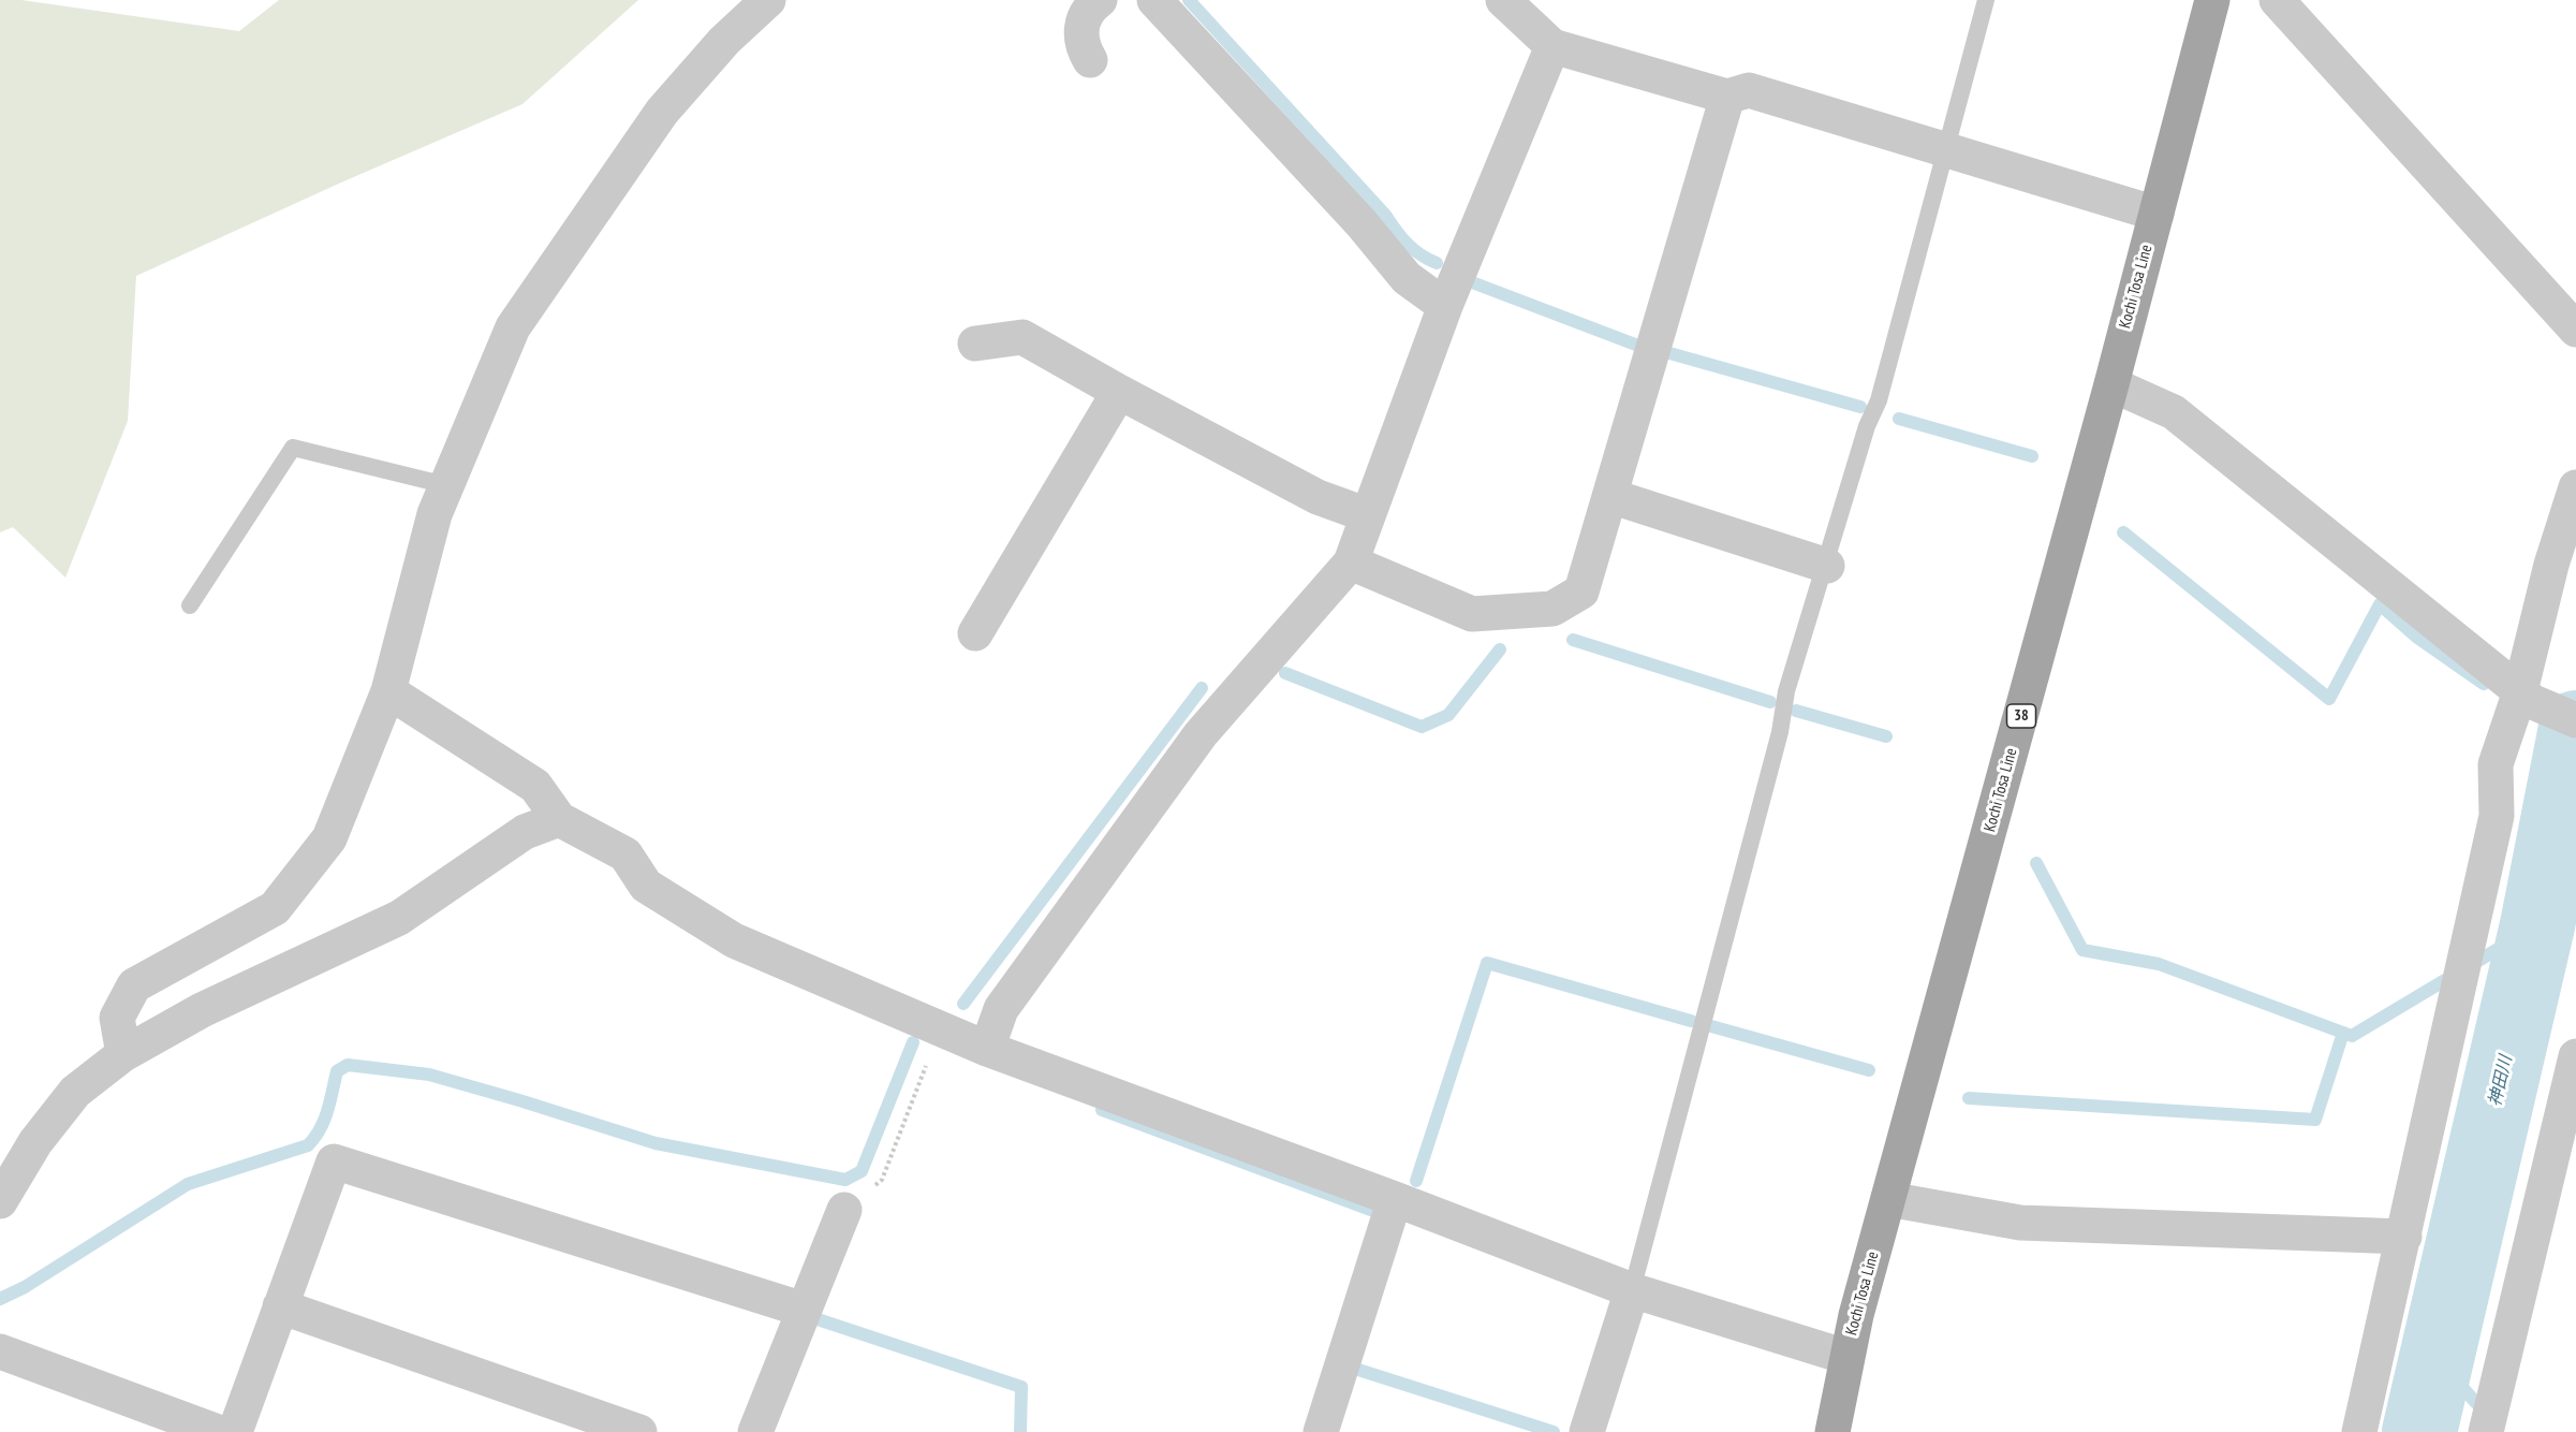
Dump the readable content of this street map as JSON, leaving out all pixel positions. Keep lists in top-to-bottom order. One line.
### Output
{"streets":{"main road":["Kochi Tosa Line","38"]},"water":["神田川"]}
